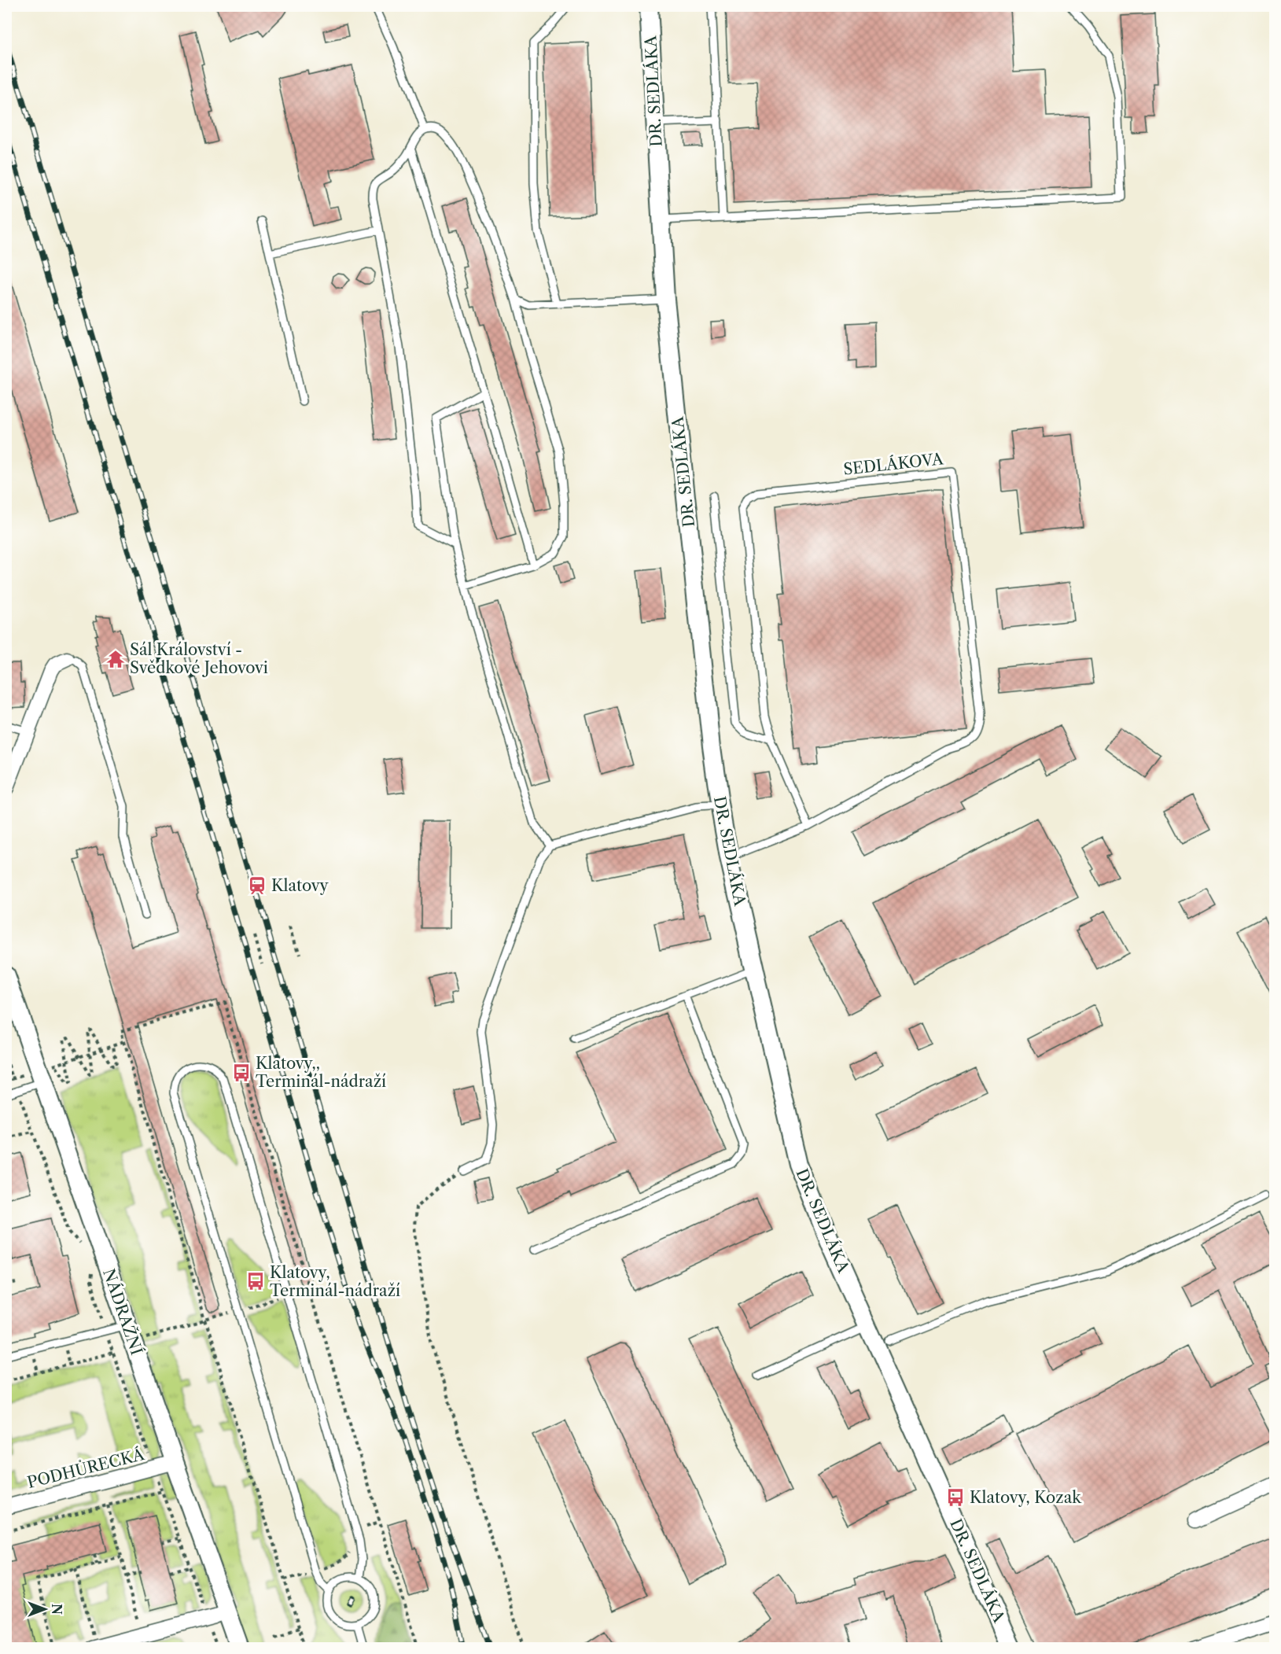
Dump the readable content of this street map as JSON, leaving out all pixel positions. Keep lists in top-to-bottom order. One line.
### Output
{"streets":{"street":["DR. SEDLÁKA","NÁDRAŽNÍ","PODHŮRECKÁ"],"lane":["SEDLÁKOVA"]},"crossings":[["DR. SEDLÁKA","SEDLÁKOVA"],["NÁDRAŽNÍ","PODHŮRECKÁ"]],"places":{"temple":["Sál Království - Svědkové Jehovovi"],"station":["Klatovy"],"bus stop":["Klatovy,, Terminál-nádraží","Klatovy, Terminál-nádraží","Klatovy, Kozak"]},"north":"right"}
